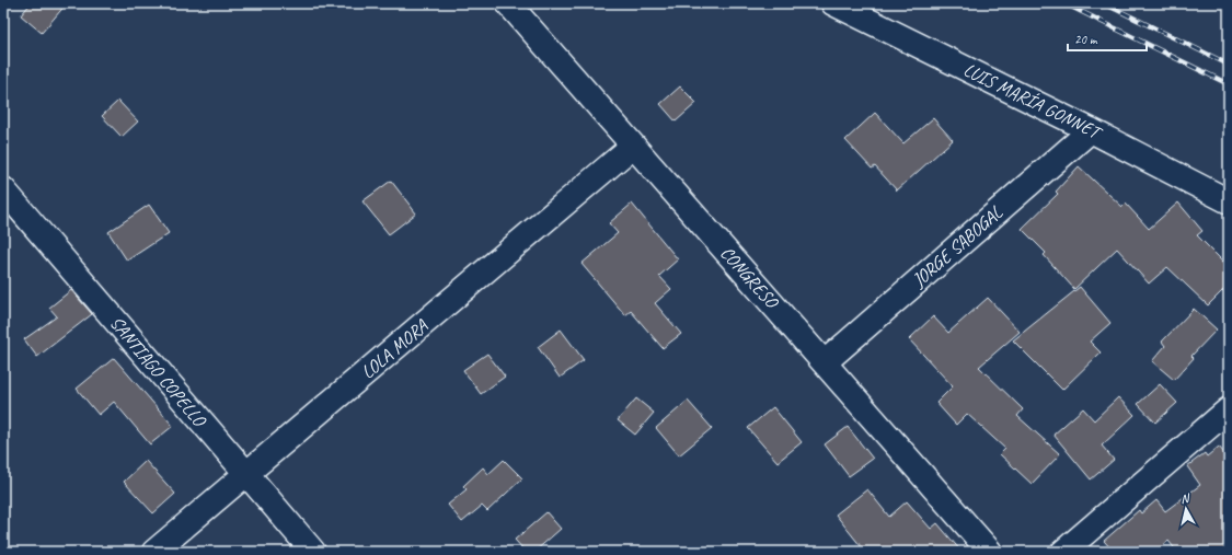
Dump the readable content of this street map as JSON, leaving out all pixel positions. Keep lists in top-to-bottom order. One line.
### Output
{"streets":{"street":["LUIS MARÍA GONNET","JORGE SABOGAL","CONGRESO","LOLA MORA","SANTIAGO COPELLO"]},"crossings":[["LUIS MARÍA GONNET","JORGE SABOGAL"],["JORGE SABOGAL","CONGRESO"],["CONGRESO","LOLA MORA"],["LOLA MORA","SANTIAGO COPELLO"]],"scale_bar":"20 m","north":"top"}
